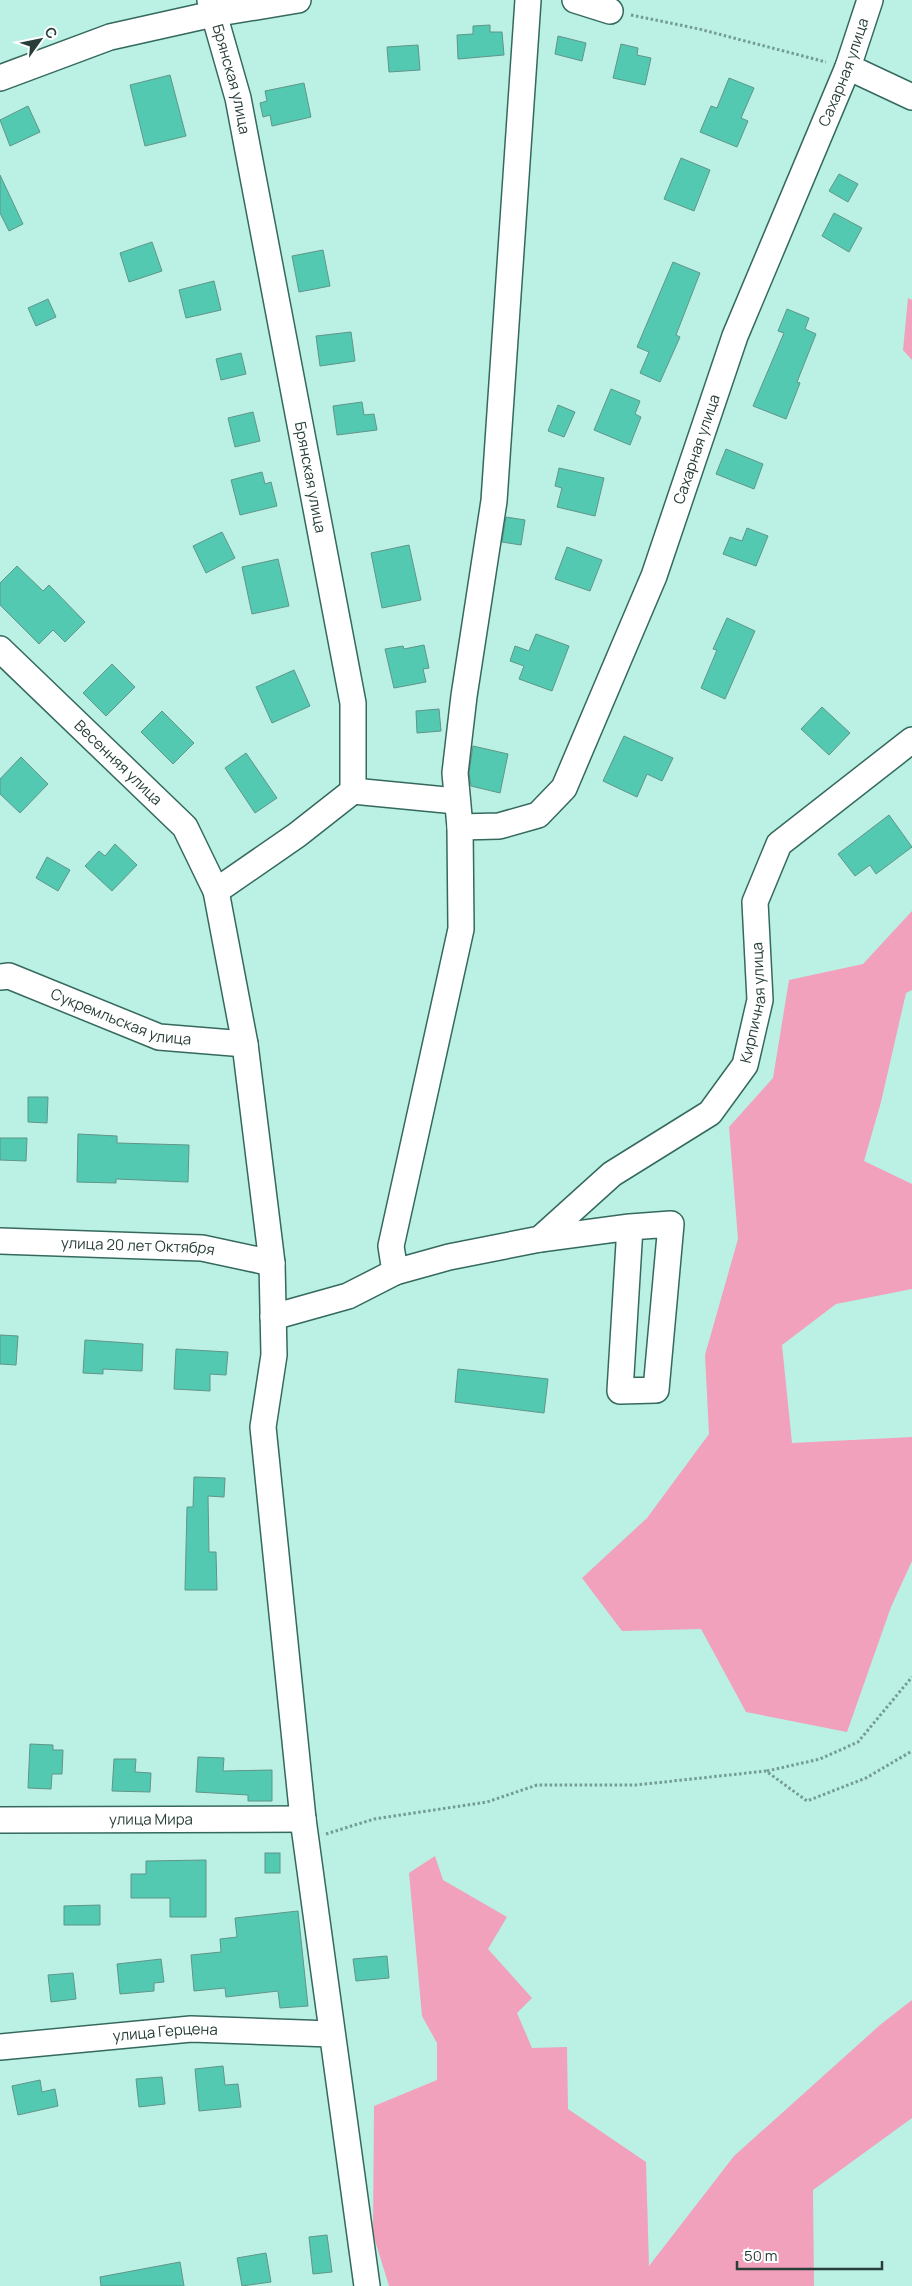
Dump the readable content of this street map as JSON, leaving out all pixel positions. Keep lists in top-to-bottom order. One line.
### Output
{"streets":{"street":["Сахарная улица","Брянская улица","Весенняя улица","Кирпичная улица","Сукремльская улица","улица 20 лет Октября","улица Мира","улица Герцена"]},"crossings":[["Весенняя улица","Сукремльская улица"],["Весенняя улица","улица 20 лет Октября"],["Весенняя улица","улица Мира"],["Весенняя улица","улица Герцена"]],"scale_bar":"50 m","north":"top right"}
